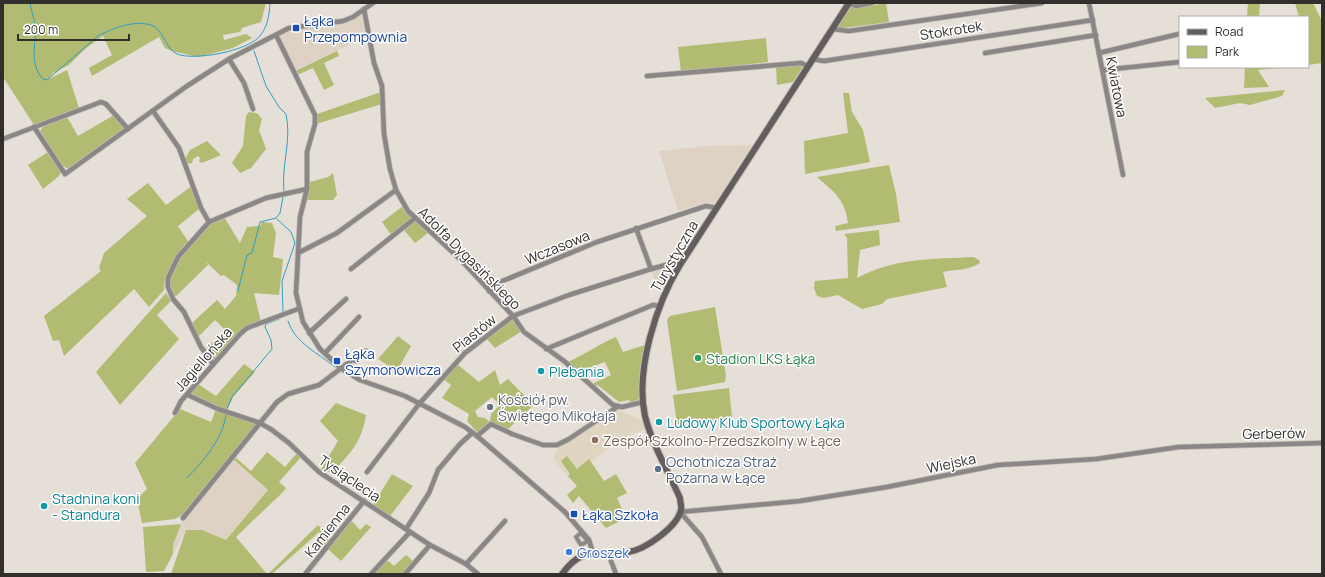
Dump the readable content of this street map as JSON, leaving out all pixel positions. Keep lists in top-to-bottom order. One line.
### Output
{"streets":{"main road":["Turystyczna"],"street":["Stokrotek","Kwiatowa","Wczasowa","Adolfa Dygasińskiego","Piastów","Jagiellońska","Gerberów","Wiejska","Tysiąclecia","Kamienna"]},"crossings":[["Stokrotek","Kwiatowa"],["Stokrotek","Turystyczna"],["Wczasowa","Turystyczna"],["Wczasowa","Adolfa Dygasińskiego"],["Turystyczna","Wiejska"],["Adolfa Dygasińskiego","Piastów"],["Jagiellońska","Tysiąclecia"],["Gerberów","Wiejska"],["Tysiąclecia","Kamienna"]],"places":{"transit":["Łąka Przepompownia","Łąka Szymonowicza","Łąka Szkoła"],"other":["Stadion LKS Łąka","Plebania","Kościół pw. Świętego Mikołaja","Ludowy Klub Sportowy Łąka","Zespół Szkolno-Przedszkolny w Łące","Ochotnicza Straż Pożarna w Łące","Stadnina koni - Standura","Groszek"]},"legend":["Road","Park"],"scale_bar":"200 m"}
